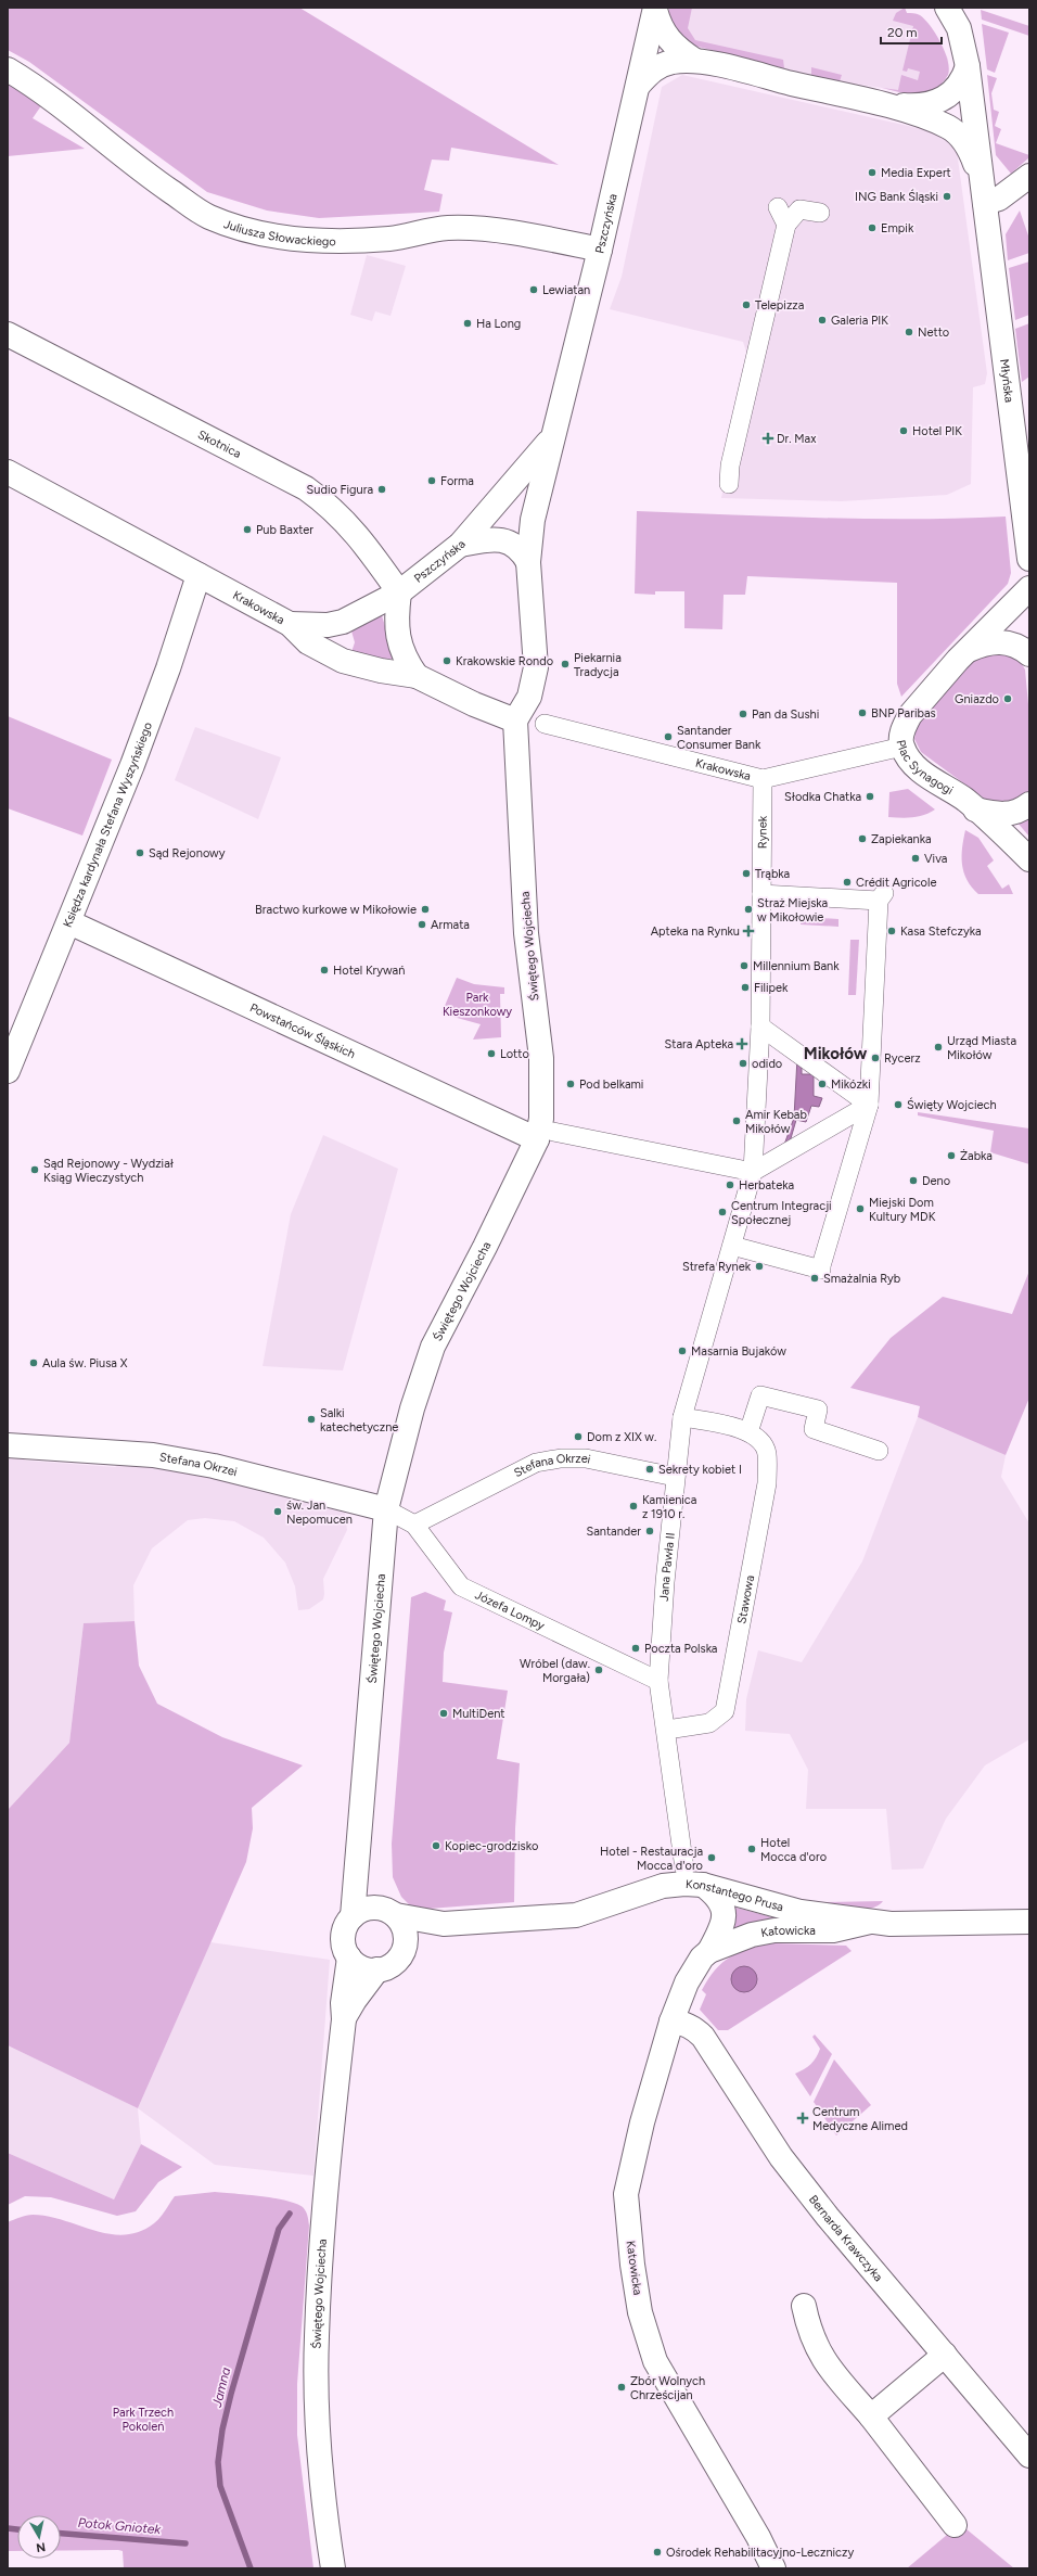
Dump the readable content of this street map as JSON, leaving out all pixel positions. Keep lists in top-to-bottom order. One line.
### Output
{"streets":{"street":["Pszczyńska","Juliusza Słowackiego","Młyńska","Skotnica","Krakowska","Plac Synagogi","Księdza kardynała Stefana Wyszyńskiego","Rynek","Świętego Wojciecha","Powstańców Śląskich","Stefana Okrzei","Jana Pawła II","Stawowa","Józefa Lompy","Konstantego Prusa","Katowicka","Bernarda Krawczyka"]},"crossings":[["Pszczyńska","Juliusza Słowackiego"],["Pszczyńska","Skotnica"],["Pszczyńska","Krakowska"],["Pszczyńska","Świętego Wojciecha"],["Krakowska","Plac Synagogi"],["Krakowska","Księdza kardynała Stefana Wyszyńskiego"],["Krakowska","Rynek"],["Krakowska","Świętego Wojciecha"],["Księdza kardynała Stefana Wyszyńskiego","Powstańców Śląskich"],["Rynek","Jana Pawła II"],["Świętego Wojciecha","Powstańców Śląskich"],["Świętego Wojciecha","Stefana Okrzei"],["Świętego Wojciecha","Józefa Lompy"],["Świętego Wojciecha","Konstantego Prusa"],["Stefana Okrzei","Jana Pawła II"],["Stefana Okrzei","Józefa Lompy"],["Jana Pawła II","Stawowa"],["Jana Pawła II","Józefa Lompy"],["Konstantego Prusa","Katowicka"],["Katowicka","Bernarda Krawczyka"]],"districts":["Mikołów"],"water":["Jamna","Potok Gniotek"],"parks":["Park Kieszonkowy","Park Trzech Pokoleń"],"places":{"other":["Media Expert","ING Bank Śląski","Empik","Lewiatan","Telepizza","Galeria PIK","Ha Long","Netto","Hotel PIK","Forma","Sudio Figura","Pub Baxter","Krakowskie Rondo","Piekarnia Tradycja","Gniazdo","BNP Paribas","Pan da Sushi","Santander Consumer Bank","Słodka Chatka","Zapiekanka","Sąd Rejonowy","Viva","Trąbka","Crédit Agricole","Bractwo kurkowe w Mikołowie","Straż Miejska w Mikołowie","Armata","Kasa Stefczyka","Millennium Bank","Hotel Krywań","Filipek","Urząd Miasta Mikołów","Lotto","Rycerz","odido","Pod belkami","Mikózki","Święty Wojciech","Amir Kebab Mikołów","Żabka","Sąd Rejonowy - Wydział Ksiąg Wieczystych","Deno","Herbateka","Miejski Dom Kultury MDK","Centrum Integracji Społecznej","Strefa Rynek","Smażalnia Ryb","Masarnia Bujaków","Aula św. Piusa X","Salki katechetyczne","Dom z XIX w.","Sekrety kobiet I","Kamienica z 1910 r.","św. Jan Nepomucen","Santander","Poczta Polska","Wróbel (daw. Morgała)","MultiDent","Kopiec-grodzisko","Hotel Mocca d'oro","Hotel - Restauracja Mocca d'oro","Zbór Wolnych Chrześcijan","Ośrodek Rehabilitacyjno-Leczniczy"],"health":["Dr. Max","Apteka na Rynku","Stara Apteka","Centrum Medyczne Alimed"]},"scale_bar":"20 m","north":"bottom"}
